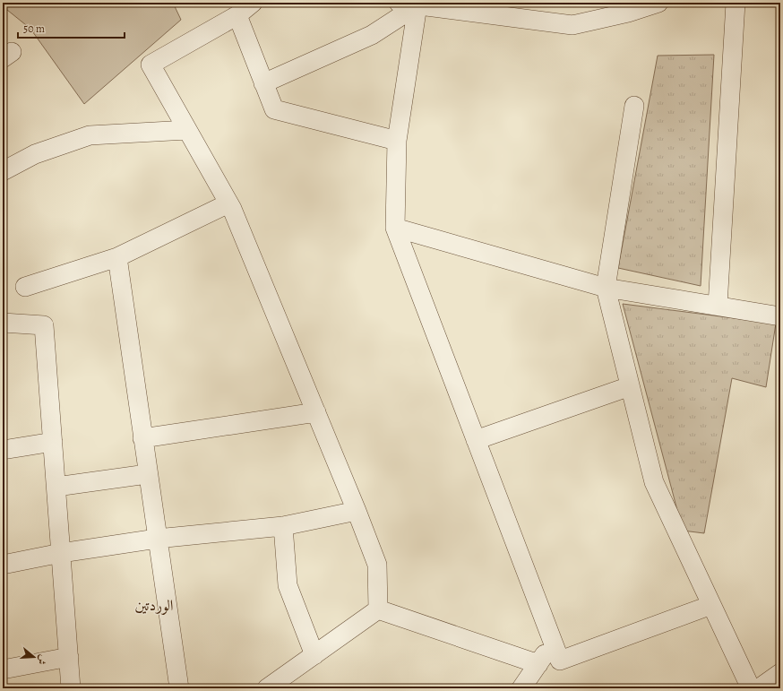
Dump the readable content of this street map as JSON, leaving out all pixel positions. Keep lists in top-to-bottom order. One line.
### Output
{"districts":["الوردتين"],"scale_bar":"50 m","north":"right"}
